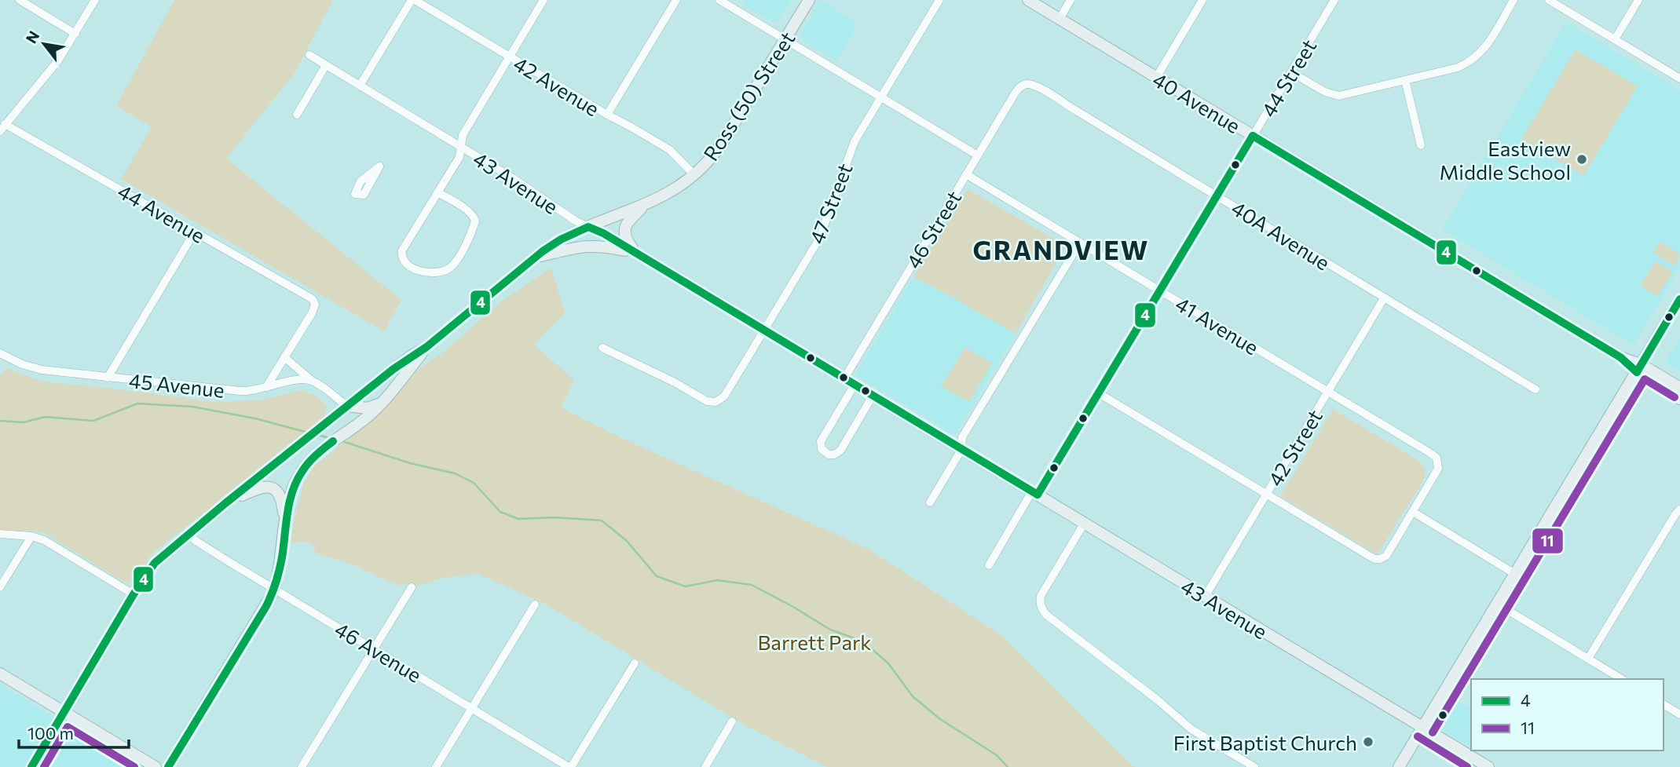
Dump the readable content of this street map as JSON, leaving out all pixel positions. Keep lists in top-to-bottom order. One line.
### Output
{"streets":{"main road":["Ross (50) Street","40 Avenue","43 Avenue"],"street":["44 Street","42 Avenue","47 Street","44 Avenue","46 Street","40A Avenue","41 Avenue","45 Avenue","42 Street","46 Avenue"]},"crossings":[["44 Street","40 Avenue"],["44 Street","43 Avenue"],["44 Street","40A Avenue"],["44 Street","41 Avenue"],["42 Avenue","Ross (50) Street"],["Ross (50) Street","43 Avenue"],["Ross (50) Street","46 Avenue"],["43 Avenue","47 Street"],["43 Avenue","46 Street"],["43 Avenue","42 Street"],["46 Street","40A Avenue"],["46 Street","41 Avenue"],["40A Avenue","42 Street"],["41 Avenue","42 Street"]],"districts":["GRANDVIEW"],"parks":["Barrett Park"],"places":["Eastview Middle School","First Baptist Church"],"lines":["transit line 4","transit line 11"],"legend":["4","11"],"scale_bar":"100 m","north":"top left"}
